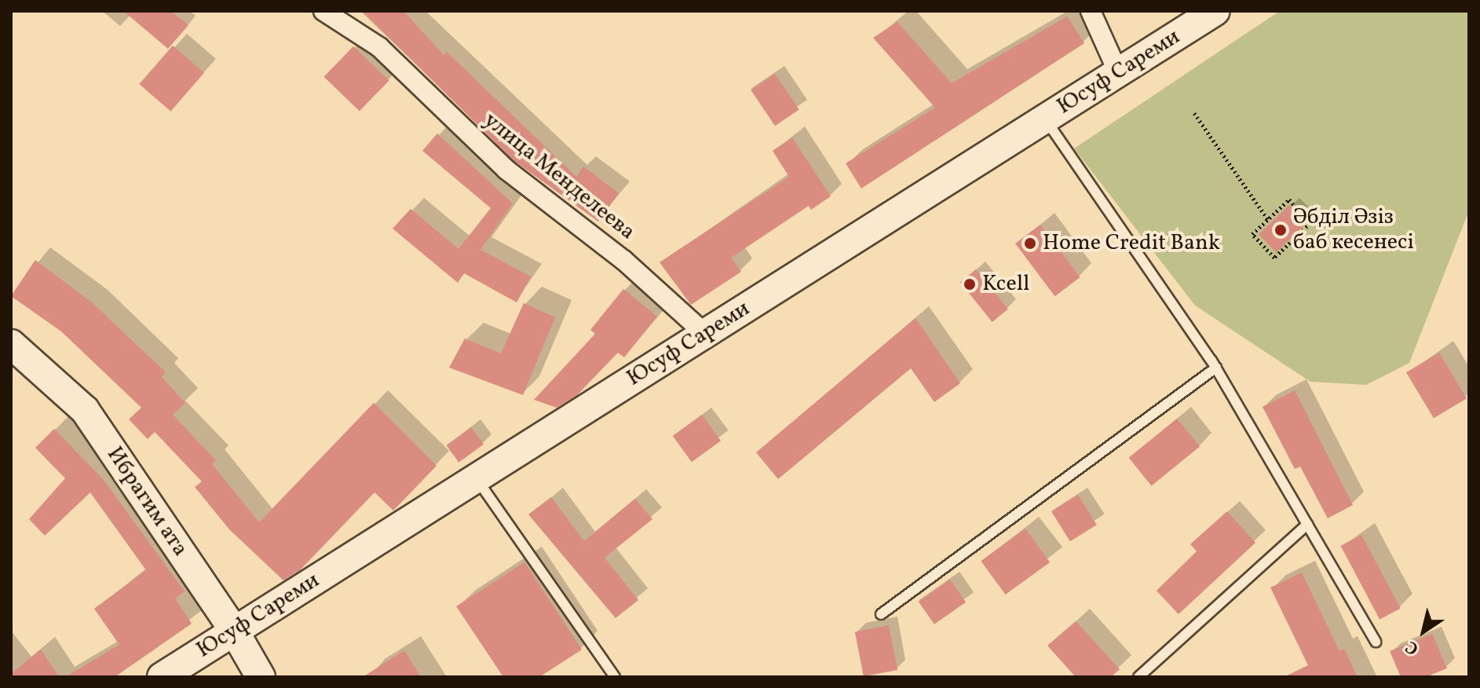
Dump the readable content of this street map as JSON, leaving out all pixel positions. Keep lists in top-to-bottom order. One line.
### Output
{"streets":{"main road":["Юсуф Сареми","Ибрагим ата"],"street":["улица Менделеева"]},"crossings":[["Юсуф Сареми","улица Менделеева"],["Юсуф Сареми","Ибрагим ата"]],"places":["Әбділ Әзіз баб кесенесі","Home Credit Bank","Kcell"],"north":"bottom left"}
